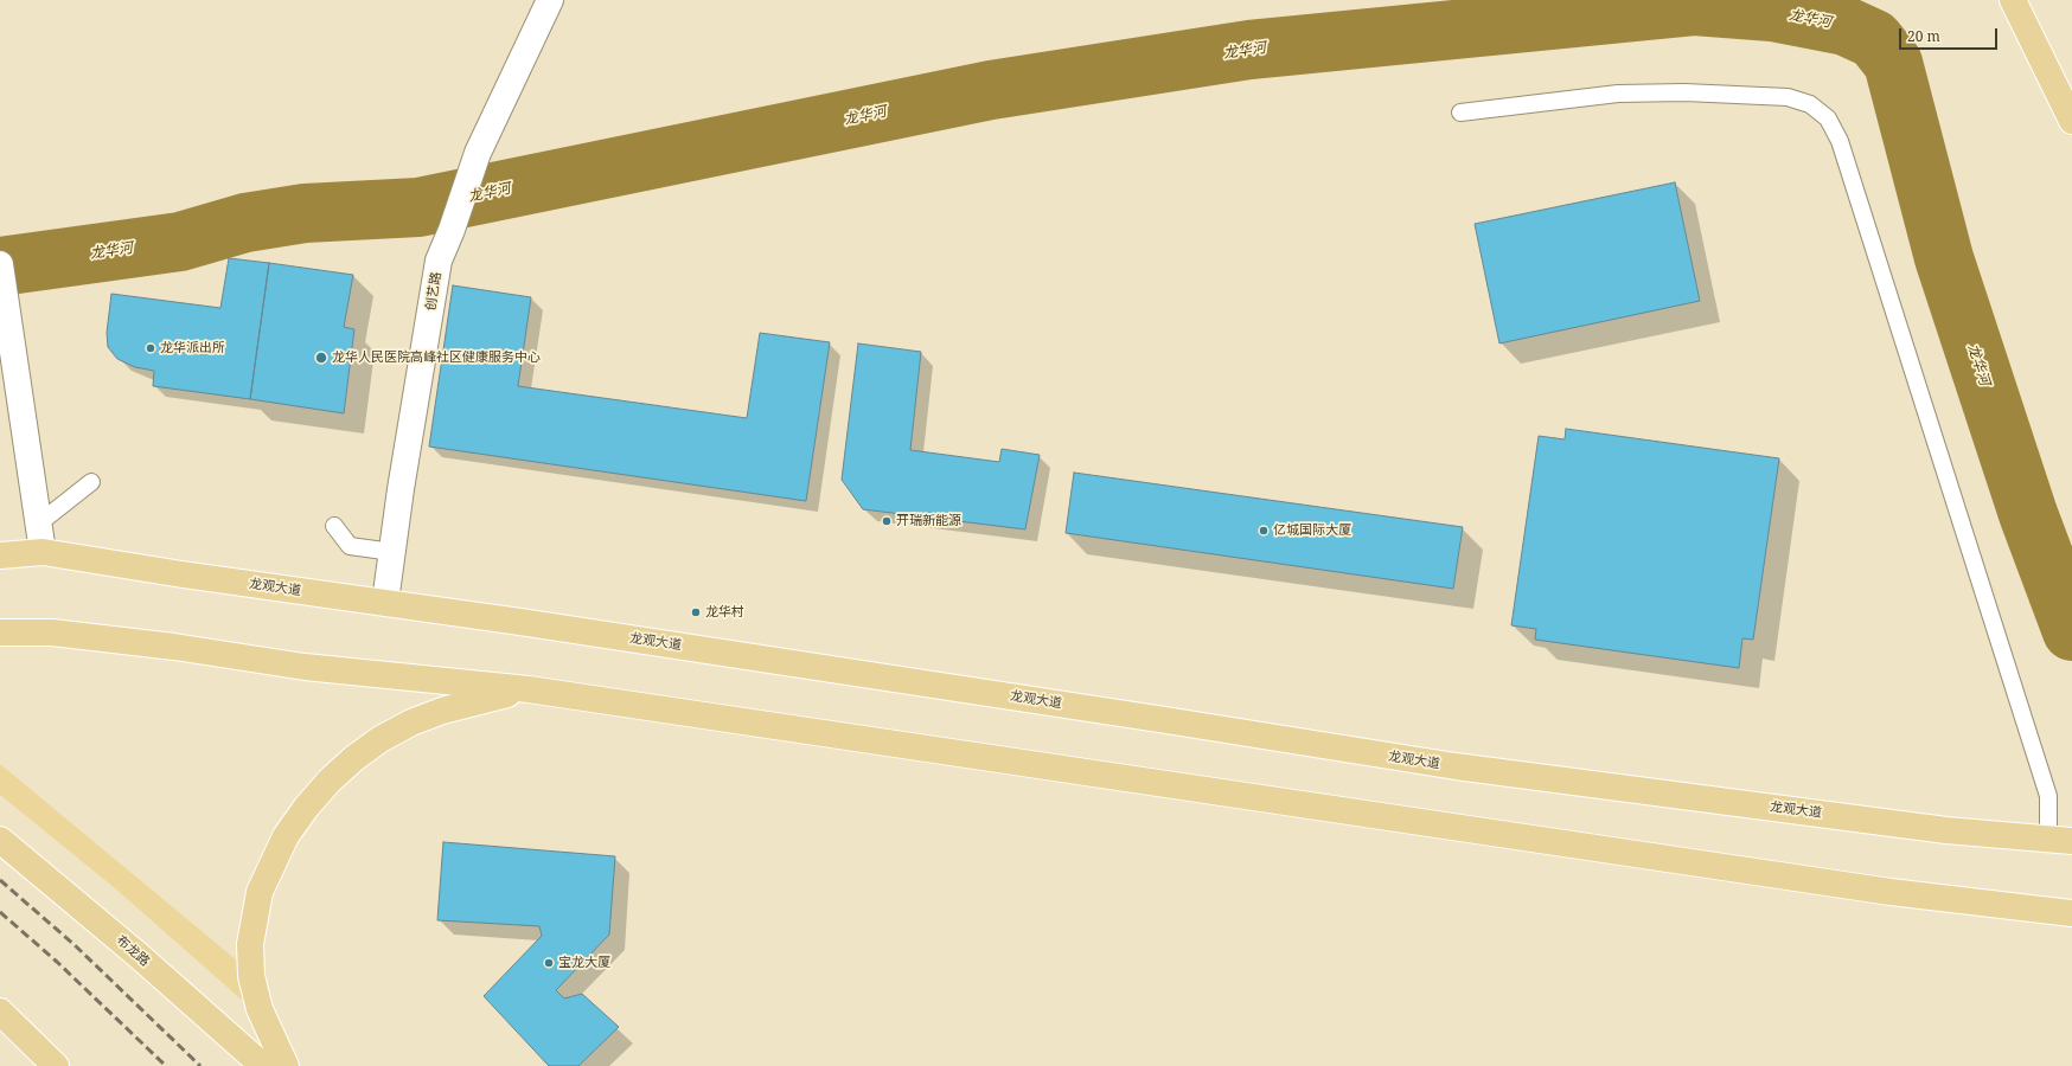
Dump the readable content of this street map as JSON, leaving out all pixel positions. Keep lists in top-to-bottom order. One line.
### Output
{"streets":{"main road":["龙观大道","布龙路"],"street":["创艺路"]},"crossings":[["创艺路","龙观大道"]],"water":["龙华河"],"places":["龙华派出所","龙华人民医院高峰社区健康服务中心","开瑞新能源","亿城国际大厦","龙华村","宝龙大厦"],"scale_bar":"20 m"}
